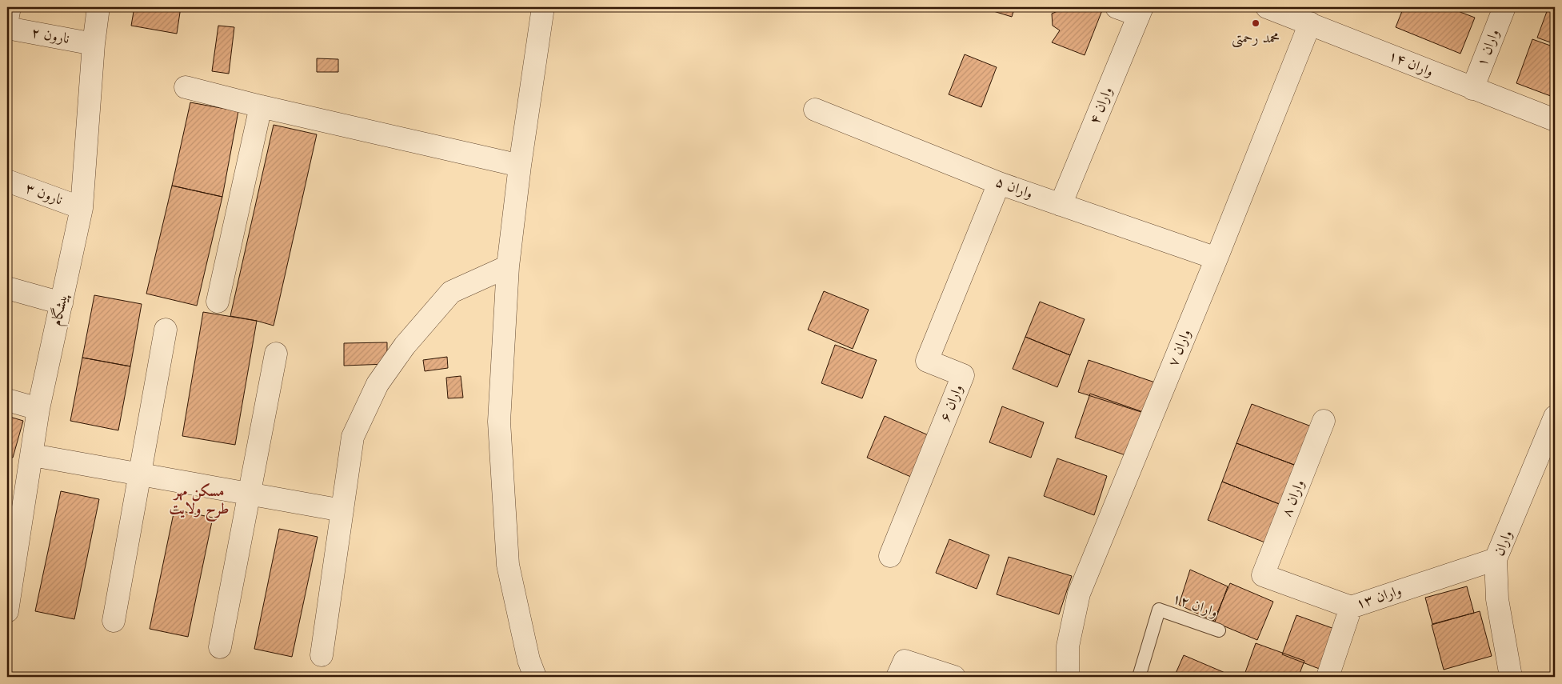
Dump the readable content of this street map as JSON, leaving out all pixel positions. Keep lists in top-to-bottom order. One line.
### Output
{"streets":{"street":["نارون ۲","واران ۱","واران ۱۴","واران ۴","واران ۵","نارون ۳","پیشگام","واران ۷","واران ۶","واران ۸","واران","واران ۱۳"],"lane":["واران ۱۲"]},"crossings":[["نارون ۲","پیشگام"],["واران ۱","واران ۱۴"],["واران ۱۴","واران ۷"],["واران ۴","واران ۵"],["واران ۵","واران ۷"],["واران ۵","واران ۶"],["نارون ۳","پیشگام"],["واران ۸","واران ۱۳"],["واران","واران ۱۳"]],"districts":["مسکن مهر طرح ولایت"],"places":["محمد رحمتی"]}
